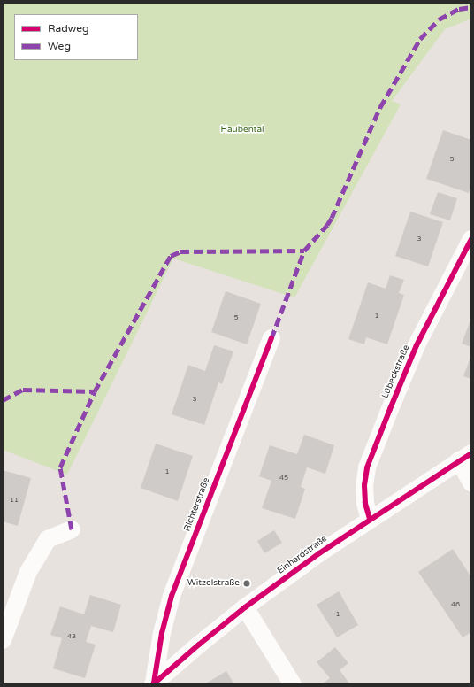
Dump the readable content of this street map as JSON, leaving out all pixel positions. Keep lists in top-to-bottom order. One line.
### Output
{"streets":{"street":["Lübeckstraße","Richterstraße","Einhardstraße"]},"crossings":[["Lübeckstraße","Einhardstraße"],["Richterstraße","Einhardstraße"]],"parks":["Haubental"],"places":["Witzelstraße"],"house_numbers":["5","3","1","5","3","1","45","11","46","1","43"],"legend":["Radweg","Weg"]}
